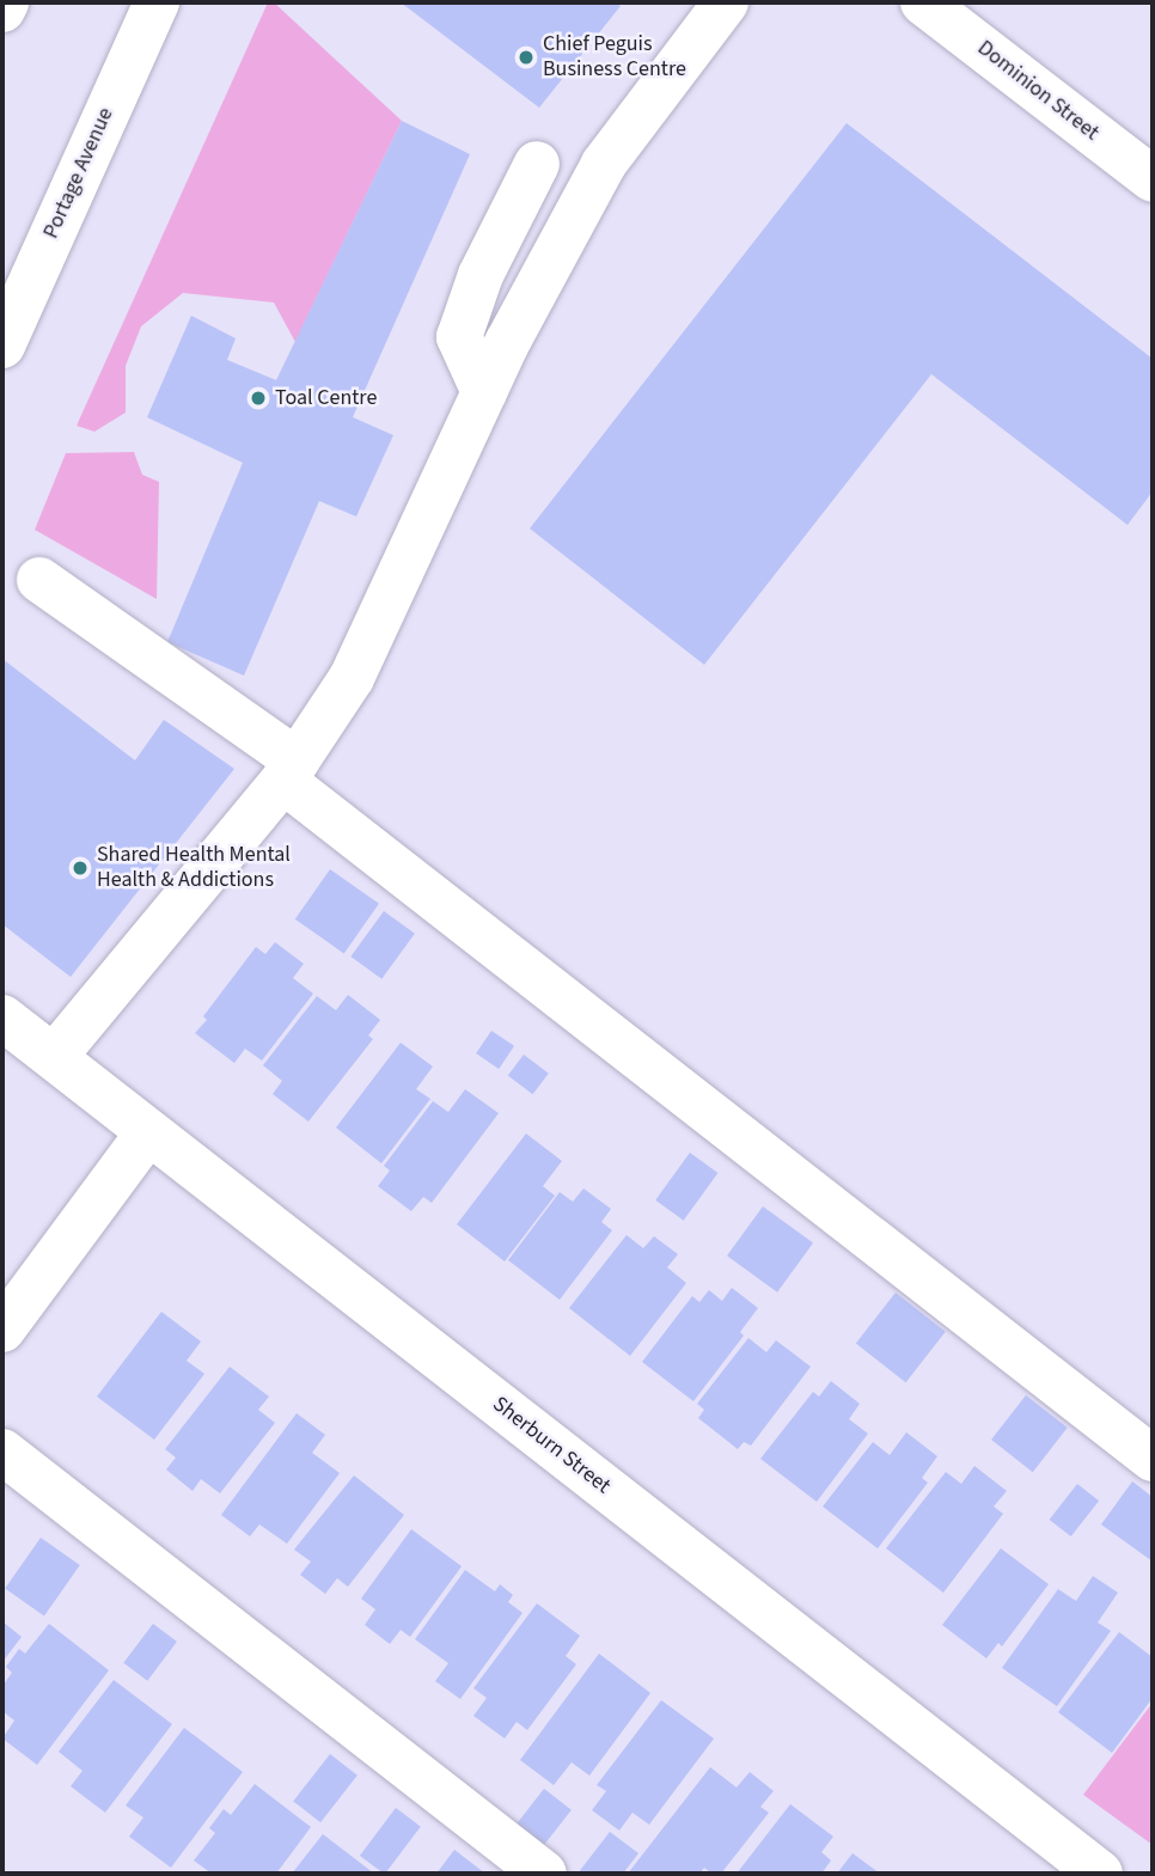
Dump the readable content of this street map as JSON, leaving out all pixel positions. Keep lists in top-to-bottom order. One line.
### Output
{"streets":{"main road":["Dominion Street","Portage Avenue","Sherburn Street"]},"places":["Chief Peguis Business Centre","Toal Centre","Shared Health Mental Health & Addictions"]}
